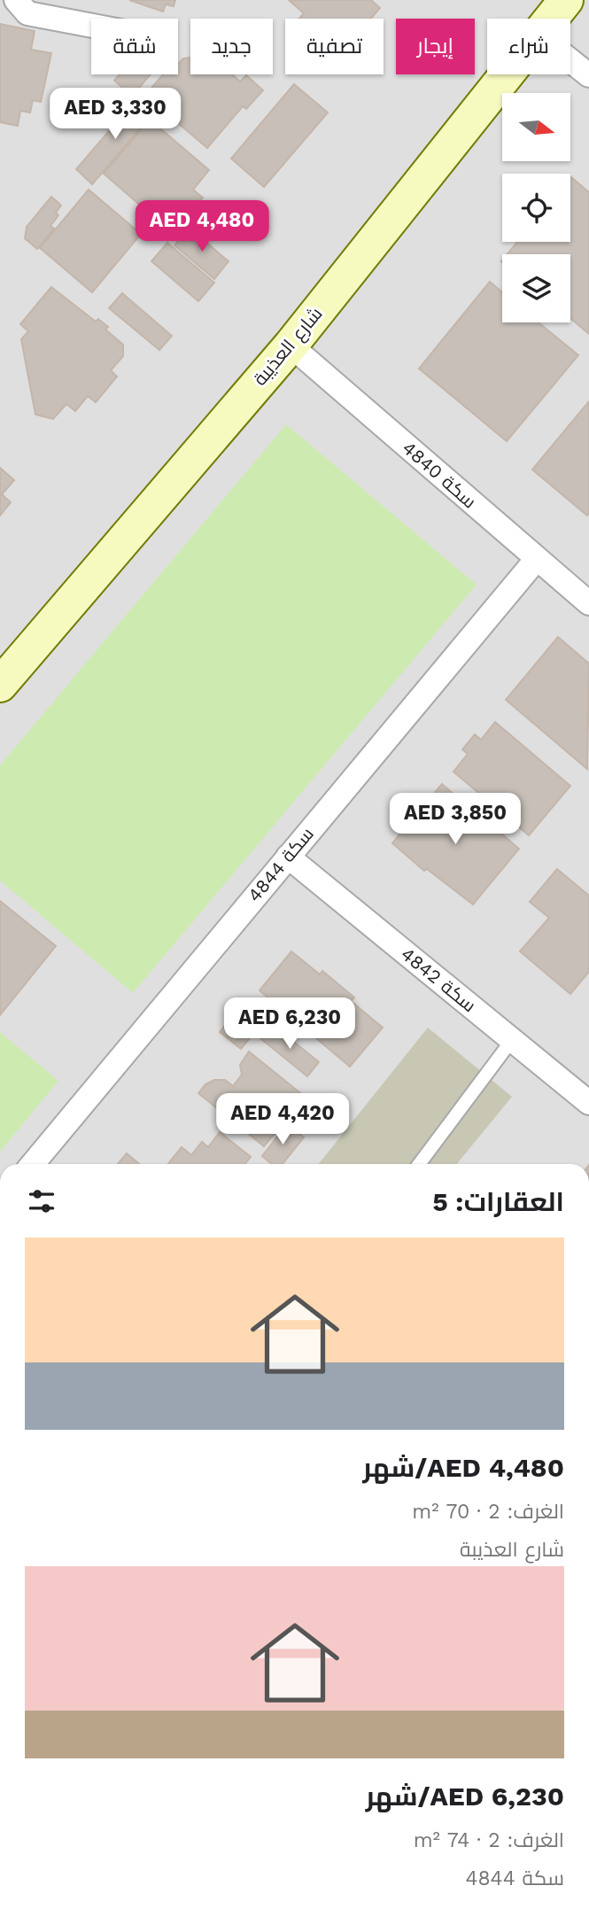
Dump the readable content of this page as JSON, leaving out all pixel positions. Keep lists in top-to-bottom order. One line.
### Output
{"streets":{"street":["شارع العذيبة","سكة 4840","سكة 4844","سكة 4842"]},"crossings":[["شارع العذيبة","سكة 4840"],["سكة 4840","سكة 4844"],["سكة 4844","سكة 4842"]],"north":"right","page":{"chip":["شراء","إيجار","تصفية","جديد","شقة"],"price":["AED 3,330","AED 4,480","AED 3,850","AED 6,230","AED 4,420"],"heading":"العقارات: 5","list":[{"name":"AED 4,480/شهر","note":"الغرف: 2 · 70 m² · شارع العذيبة"},{"name":"AED 6,230/شهر","note":"الغرف: 2 · 74 m² · سكة 4844"}]}}
